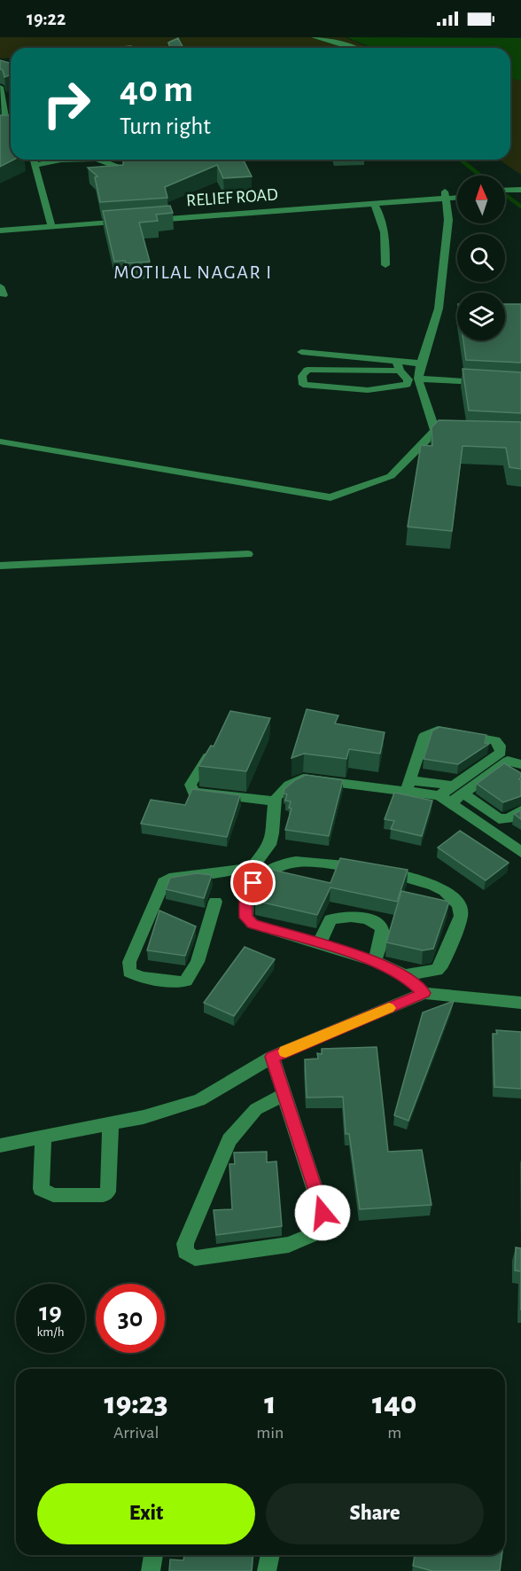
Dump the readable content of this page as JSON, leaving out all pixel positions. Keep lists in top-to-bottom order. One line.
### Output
{"streets":{"street":["RELIEF ROAD"]},"districts":["MOTILAL NAGAR I"],"north":"top","page":{"status":"19:22","turn":["40 m","Turn right"],"speed":"19 km/h","limit":"30","eta":["19:23","Arrival","1","min","140","m"],"buttons":["Exit","Share"]}}
